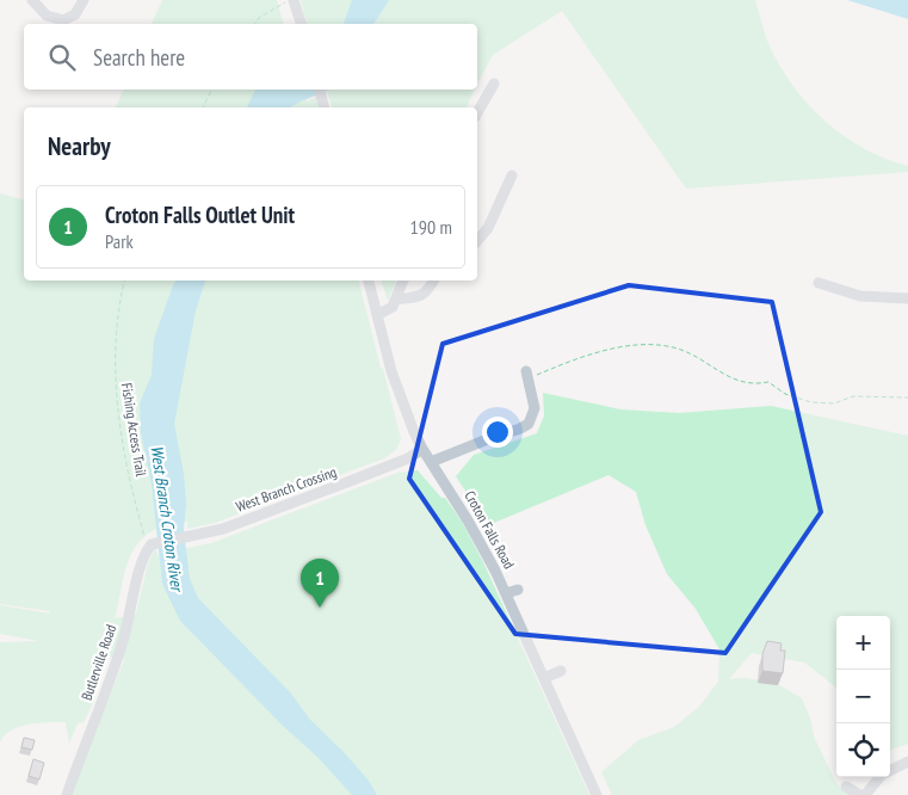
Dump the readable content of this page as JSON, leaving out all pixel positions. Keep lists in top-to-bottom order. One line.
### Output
{"streets":{"street":["West Branch Crossing","Croton Falls Road","Butlerville Road"],"path":["Fishing Access Trail"]},"crossings":[["Fishing Access Trail","West Branch Crossing"],["Fishing Access Trail","Butlerville Road"],["West Branch Crossing","Croton Falls Road"],["West Branch Crossing","Butlerville Road"]],"water":["West Branch Croton River"],"page":{"search":"Search here","heading":"Nearby","list":[{"mark":"1","name":"Croton Falls Outlet Unit","note":"Park","value":"190 m"}],"pins":"1","map_buttons":["+","−"]}}
